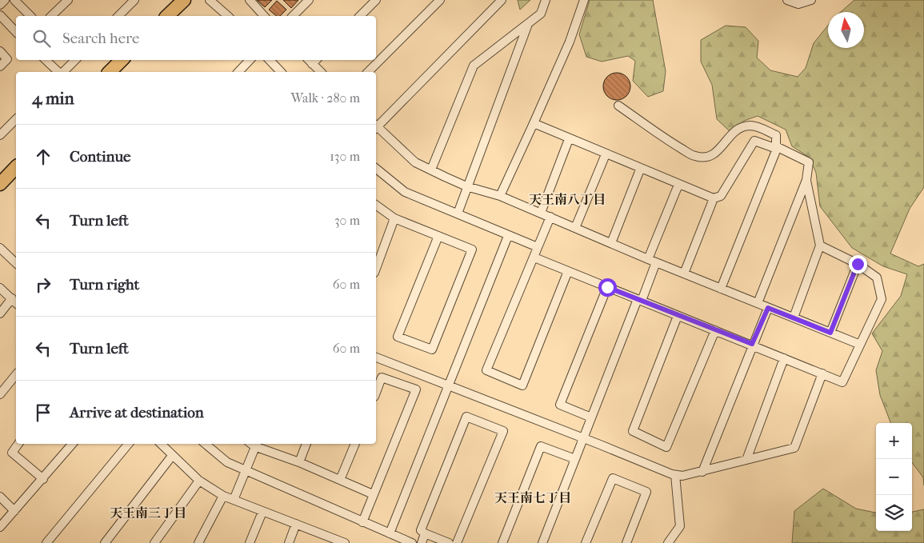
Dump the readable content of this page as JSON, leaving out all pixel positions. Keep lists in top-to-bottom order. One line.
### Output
{"districts":["天王南八丁目","天王南七丁目","天王南三丁目"],"north":"top","page":{"search":"Search here","heading":["4 min","Walk · 280 m"],"list":[["Continue","130 m"],["Turn left","30 m"],["Turn right","60 m"],["Turn left","60 m"],"Arrive at destination"],"map_buttons":["+","−"]}}
